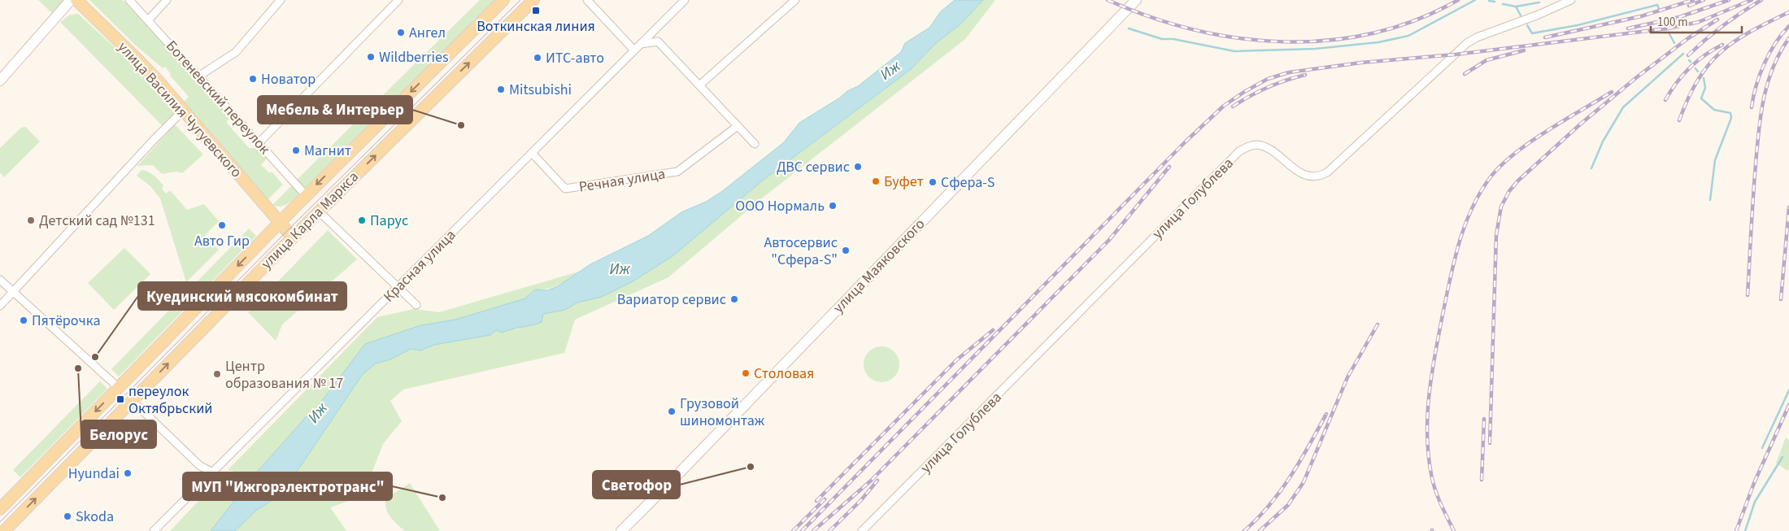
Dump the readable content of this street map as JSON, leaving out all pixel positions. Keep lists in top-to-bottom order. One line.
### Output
{"streets":{"main road":["улица Василия Чугуевского","улица Карла Маркса","улица Маяковского"],"street":["Ботеневский переулок","Речная улица","улица Голублева","Красная улица"]},"crossings":[["Ботеневский переулок","улица Карла Маркса"],["улица Василия Чугуевского","улица Карла Маркса"],["Речная улица","Красная улица"]],"water":["Иж"],"places":{"transit":["Воткинская линия","переулок Октябрьский"],"other":["Ангел","Wildberries","ИТС-авто","Новатор","Mitsubishi","Мебель & Интерьер","Магнит","ДВС сервис","Буфет","Сфера-S","ООО Нормаль","Детский сад №131","Парус","Авто Гир","Автосервис \"Сфера-S\"","Вариатор сервис","Пятёрочка","Куединский мясокомбинат","Белорус","Столовая","Центр образования № 17","Грузовой шиномонтаж","Светофор","Hyundai","МУП \"Ижгорэлектротранс\"","Skoda"]},"scale_bar":"100 m"}
